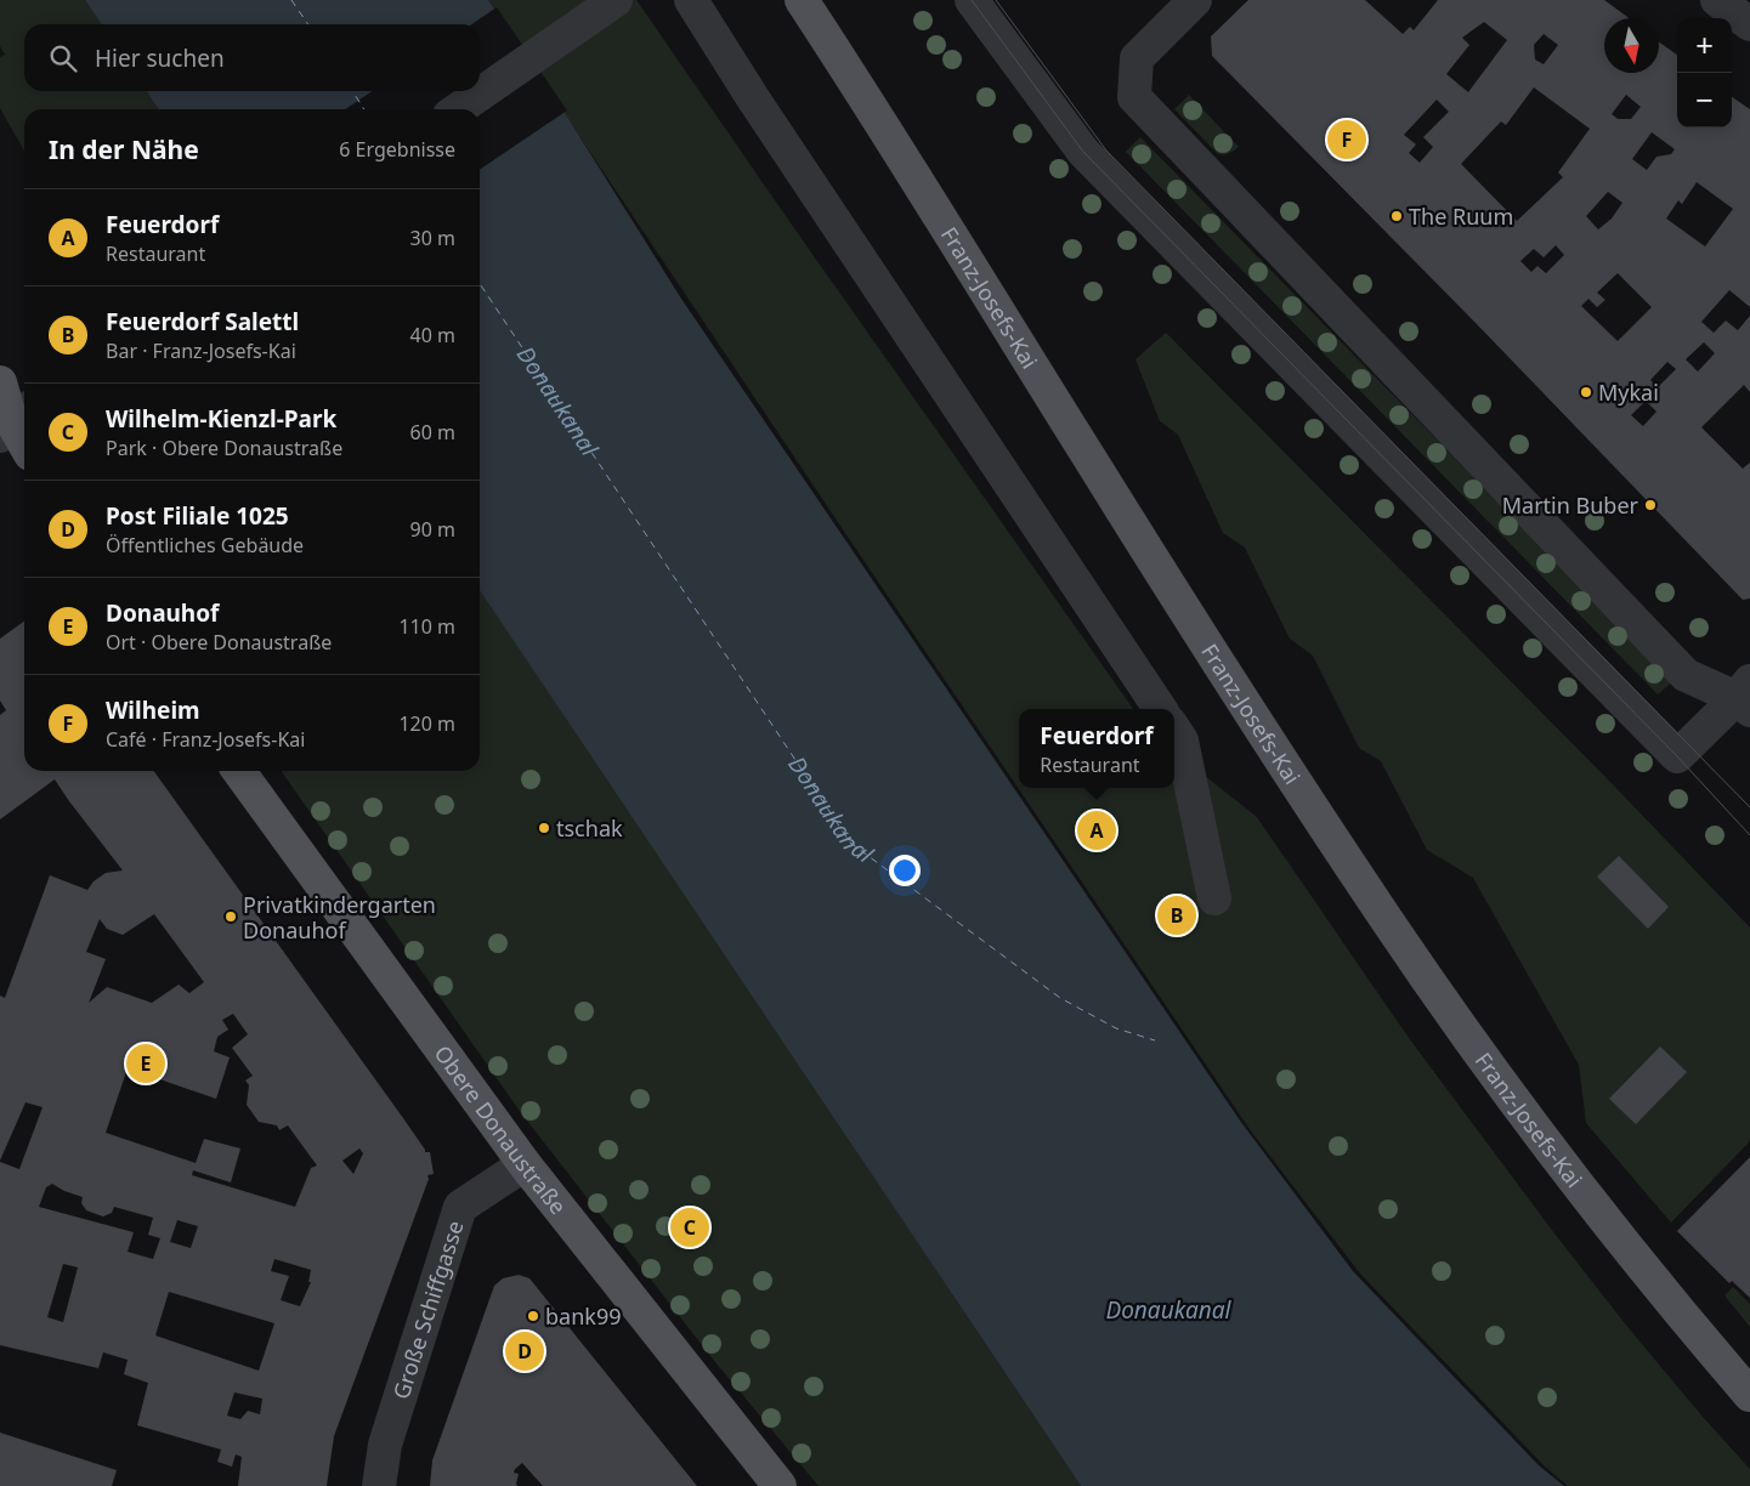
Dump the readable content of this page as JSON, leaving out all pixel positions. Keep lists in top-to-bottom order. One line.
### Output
{"streets":{"main road":["Franz-Josefs-Kai","Obere Donaustraße"],"street":["Große Schiffgasse"]},"crossings":[["Obere Donaustraße","Große Schiffgasse"]],"water":["Donaukanal"],"places":["The Ruum","Mykai","Martin Buber","tschak","Privatkindergarten Donauhof","bank99"],"north":"bottom","page":{"map_buttons":["+","−"],"search":"Hier suchen","heading":["In der Nähe","6 Ergebnisse"],"pins":["F","A","B","E","C","D"],"list":[{"mark":"A","name":"Feuerdorf","note":"Restaurant","value":"30 m"},{"mark":"B","name":"Feuerdorf Salettl","note":"Bar · Franz-Josefs-Kai","value":"40 m"},{"mark":"C","name":"Wilhelm-Kienzl-Park","note":"Park · Obere Donaustraße","value":"60 m"},{"mark":"D","name":"Post Filiale 1025","note":"Öffentliches Gebäude","value":"90 m"},{"mark":"E","name":"Donauhof","note":"Ort · Obere Donaustraße","value":"110 m"},{"mark":"F","name":"Wilheim","note":"Café · Franz-Josefs-Kai","value":"120 m"}],"popup":["Feuerdorf","Restaurant"]}}
